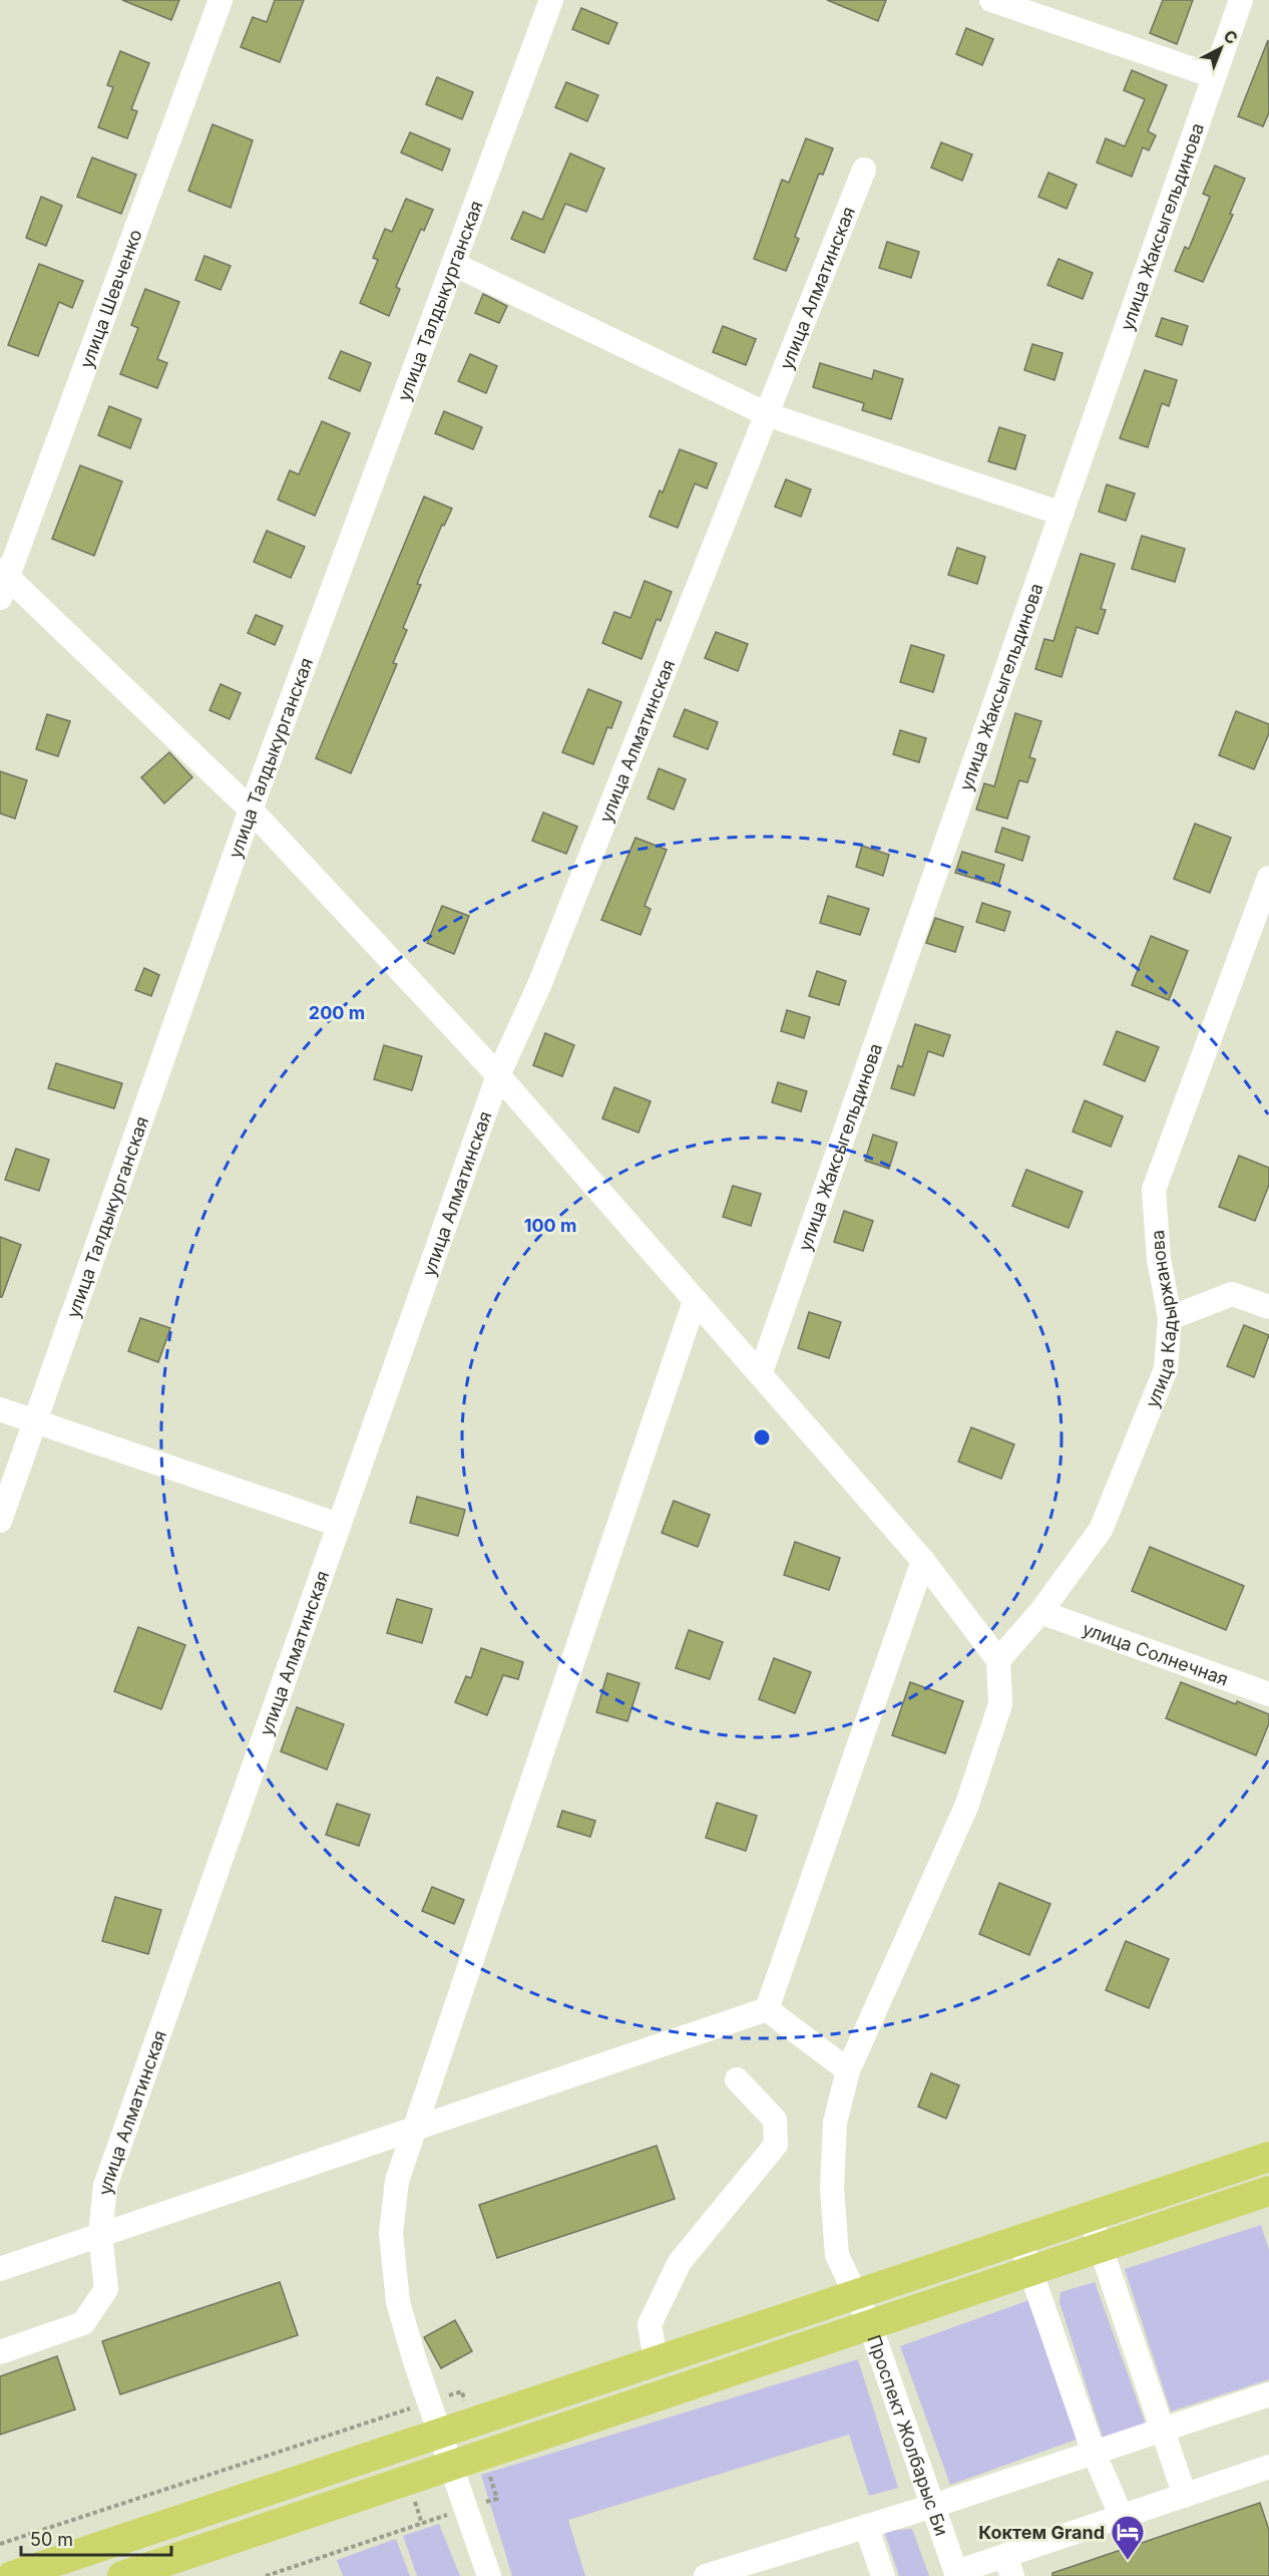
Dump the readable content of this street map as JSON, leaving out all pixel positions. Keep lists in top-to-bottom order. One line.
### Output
{"streets":{"street":["улица Жаксыгельдинова","улица Алматинская","улица Шевченко","улица Талдыкурганская","улица Кадыржанова","улица Солнечная","Проспект Жолбарыс Би"]},"crossings":[["улица Кадыржанова","улица Солнечная"],["улица Кадыржанова","Проспект Жолбарыс Би"]],"places":{"hotel":["Коктем Grand"]},"scale_bar":"50 m","north":"top right","rings":["200 m","100 m"]}
